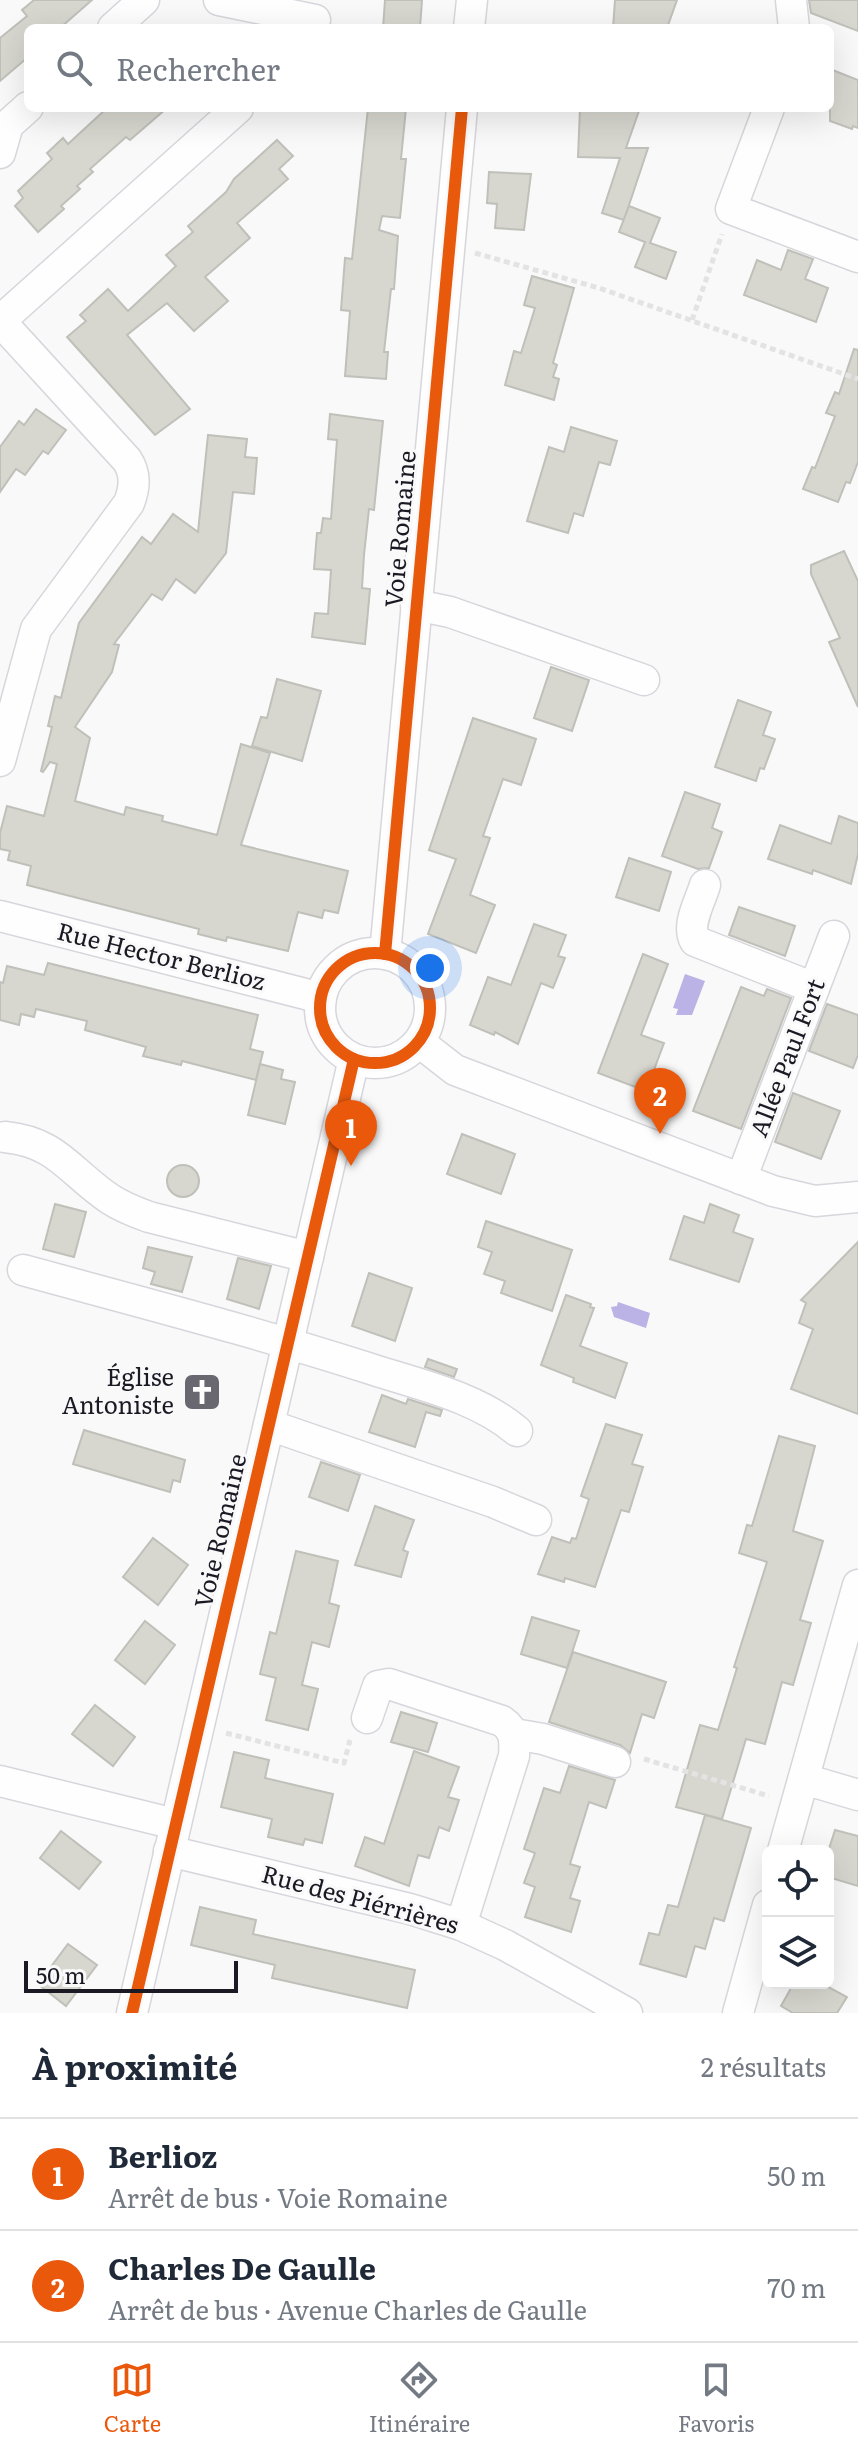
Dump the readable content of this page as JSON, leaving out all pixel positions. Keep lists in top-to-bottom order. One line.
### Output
{"streets":{"street":["Voie Romaine","Rue Hector Berlioz","Allée Paul Fort","Rue des Piérrières"]},"crossings":[["Voie Romaine","Rue Hector Berlioz"],["Voie Romaine","Rue des Piérrières"]],"places":{"church":["Église Antoniste"]},"scale_bar":"50 m","page":{"search":"Rechercher","pins":["2","1"],"scale":"50 m","heading":["À proximité","2 résultats"],"list":[{"mark":"1","name":"Berlioz","note":"Arrêt de bus · Voie Romaine","value":"50 m"},{"mark":"2","name":"Charles De Gaulle","note":"Arrêt de bus · Avenue Charles de Gaulle","value":"70 m"}],"nav":["Carte","Itinéraire","Favoris"]}}
